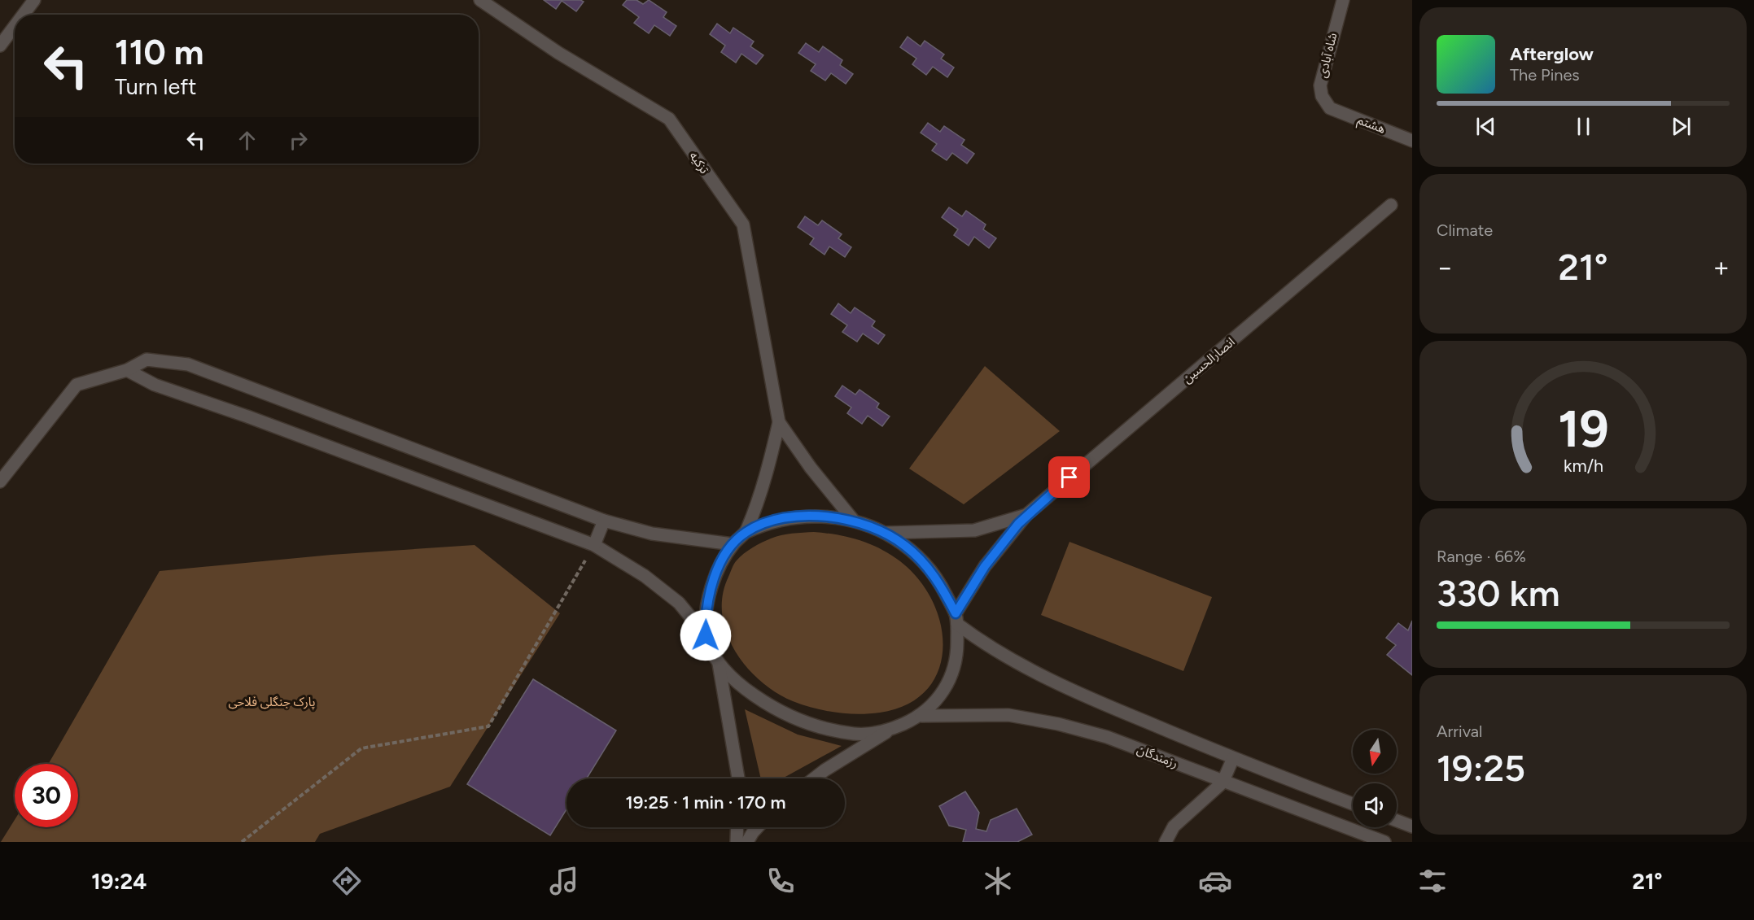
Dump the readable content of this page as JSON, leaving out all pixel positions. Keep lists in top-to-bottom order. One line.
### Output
{"streets":{"street":["شاه آبادی","هشتم","تزکیه","انصارالحسین","رزمندگان"]},"crossings":[["شاه آبادی","هشتم"]],"parks":["پارک جنگلی فلاحی"],"north":"bottom","page":{"turn":["110 m","Turn left"],"song":["Afterglow","The Pines"],"tile":["Climate",["Range · 66%","330 km"],["Arrival","19:25"]],"heat":["−","21°","+"],"limit":"30","trip":"19:25 · 1 min · 170 m","tabs":["19:24","21°"],"gauge":["19","km/h"]}}
